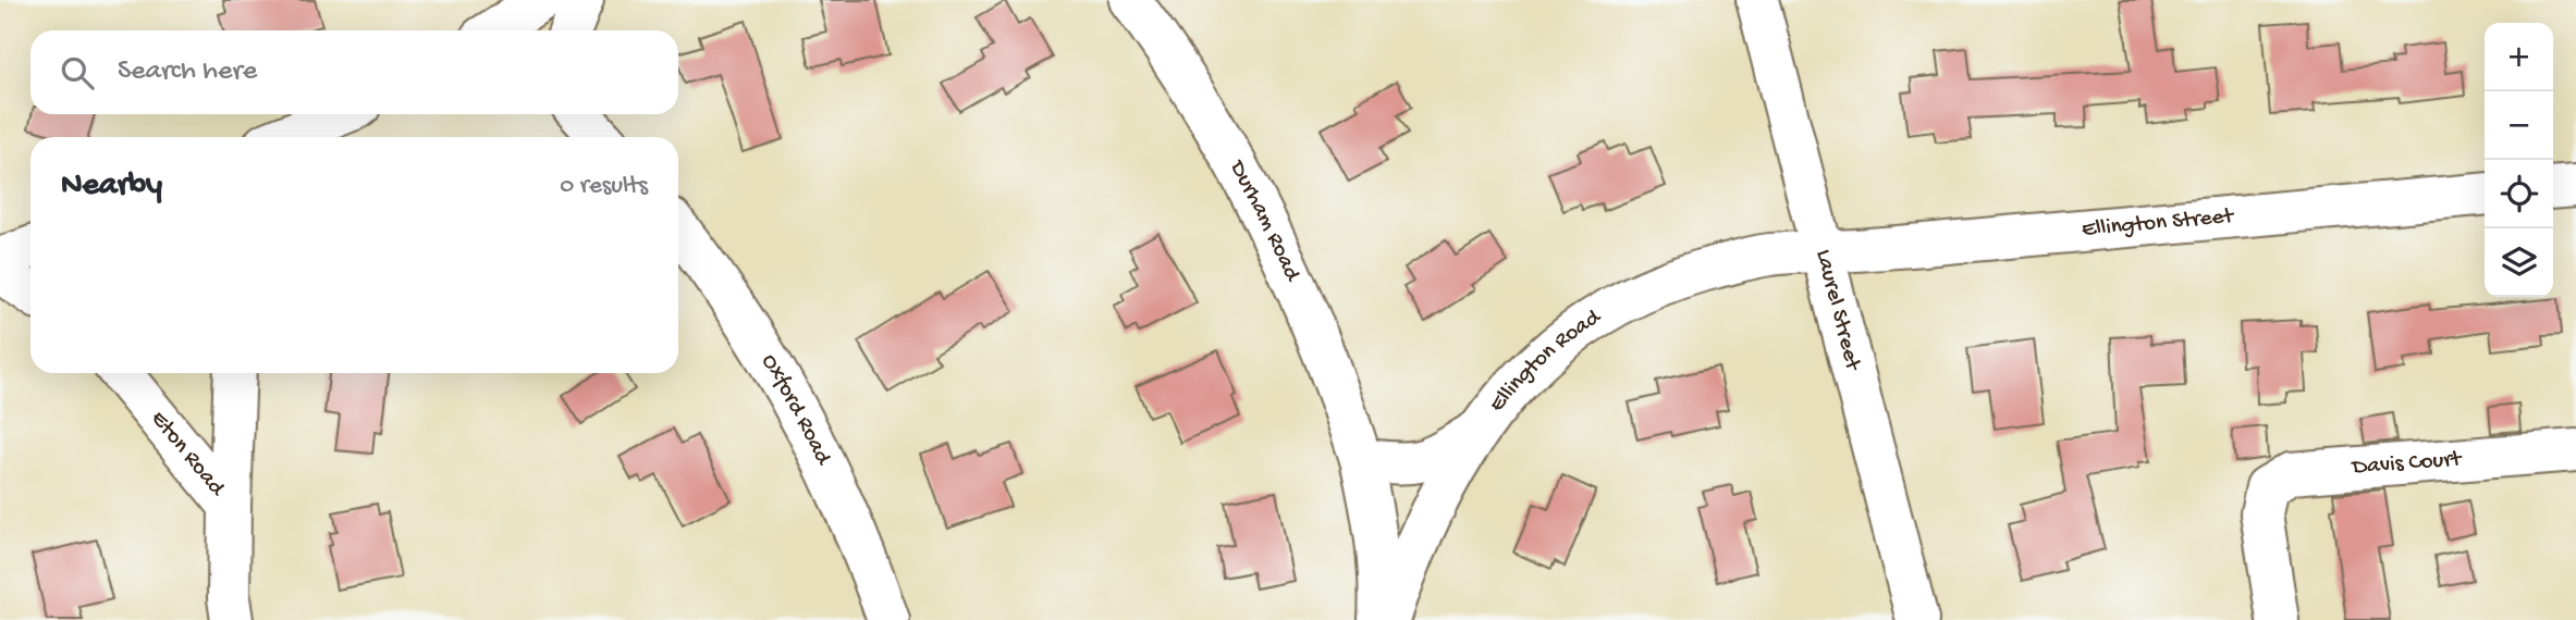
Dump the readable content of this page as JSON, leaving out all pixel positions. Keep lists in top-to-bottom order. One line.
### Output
{"streets":{"street":["Durham Road","Ellington Street","Laurel Street","Ellington Road","Oxford Road","Eton Road","Davis Court"]},"crossings":[["Ellington Street","Laurel Street"],["Ellington Street","Ellington Road"],["Laurel Street","Ellington Road"]],"page":{"map_buttons":["+","−"],"search":"Search here","heading":["Nearby","0 results"]}}
